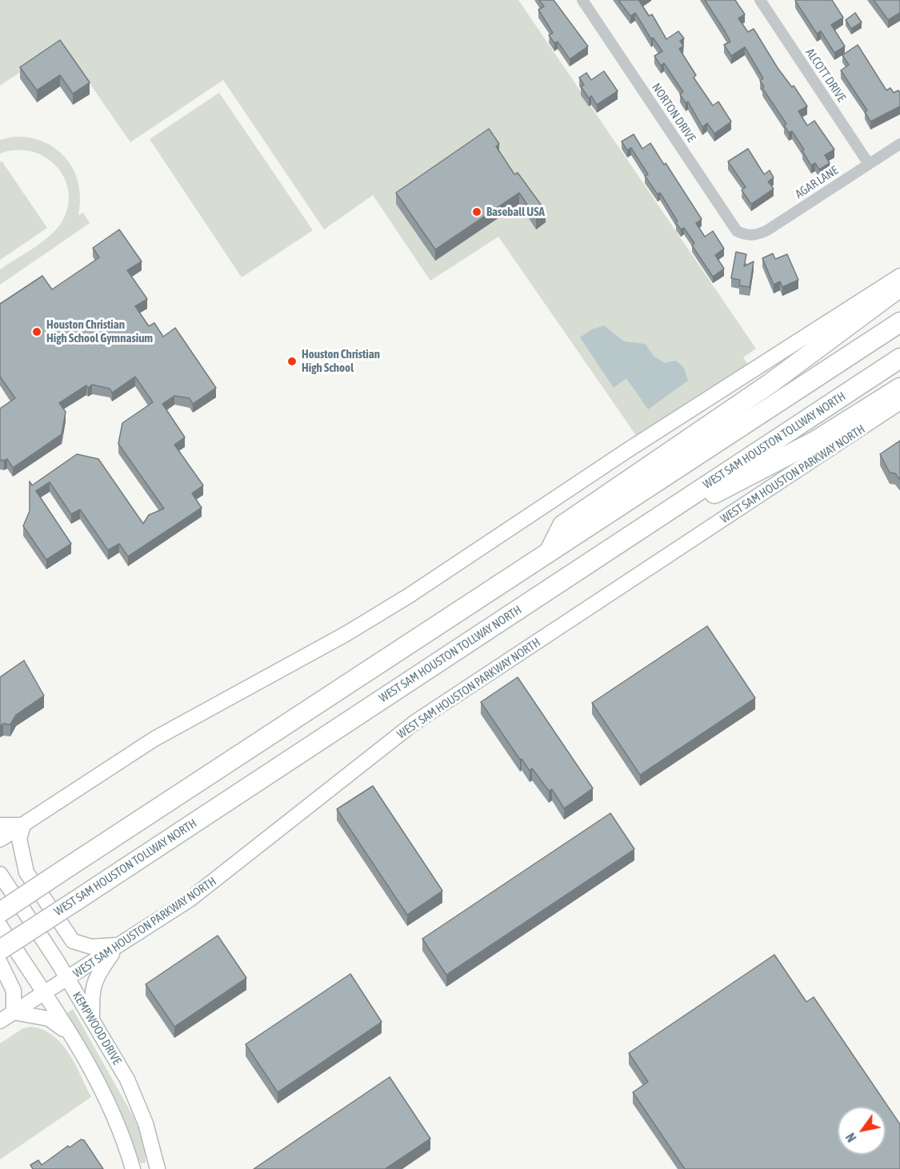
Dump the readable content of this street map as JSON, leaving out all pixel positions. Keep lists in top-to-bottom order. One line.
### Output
{"streets":{"highway":["WEST SAM HOUSTON TOLLWAY NORTH"],"main road":["WEST SAM HOUSTON PARKWAY NORTH","KEMPWOOD DRIVE"],"street":["ALCOTT DRIVE","NORTON DRIVE","AGAR LANE"]},"crossings":[["ALCOTT DRIVE","AGAR LANE"],["NORTON DRIVE","AGAR LANE"],["WEST SAM HOUSTON PARKWAY NORTH","KEMPWOOD DRIVE"]],"places":["Baseball USA","Houston Christian High School Gymnasium","Houston Christian High School"],"north":"bottom left"}
